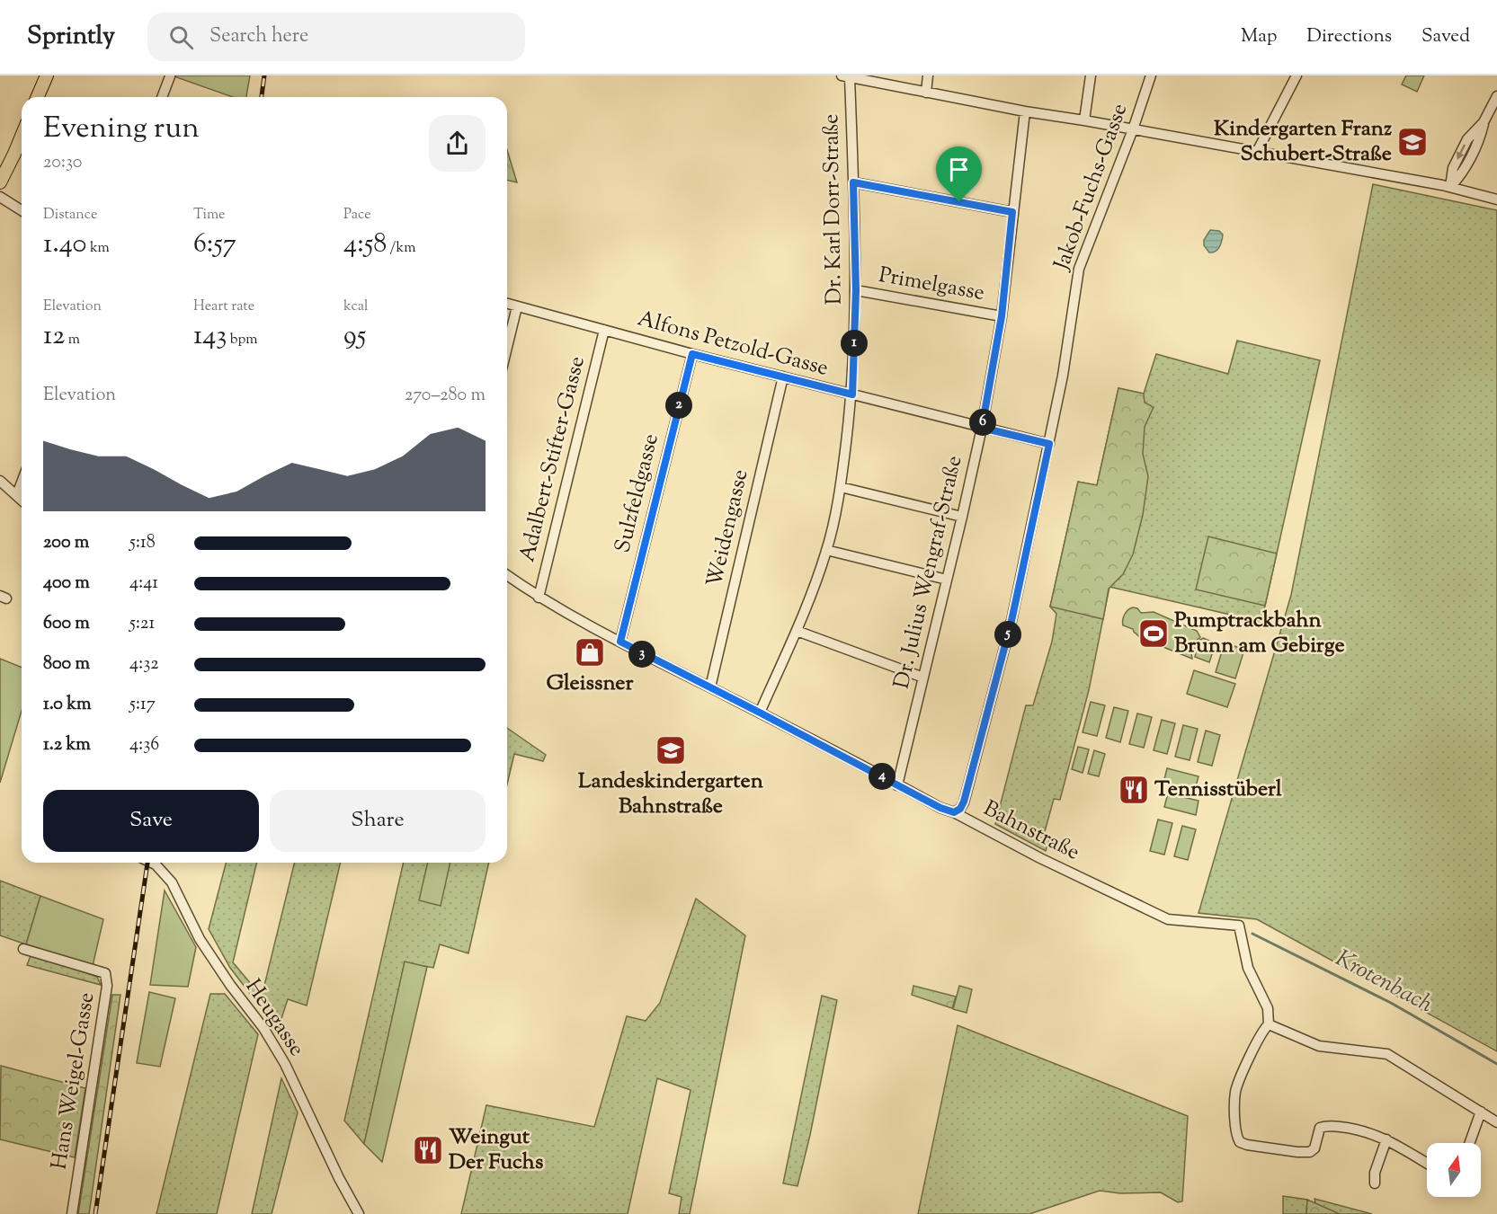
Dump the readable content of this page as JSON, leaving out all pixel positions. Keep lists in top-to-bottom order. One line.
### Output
{"streets":{"street":["Jakob-Fuchs-Gasse","Dr. Karl Dorr-Straße","Primelgasse","Alfons Petzold-Gasse","Adalbert-Stifter-Gasse","Sulzfeldgasse","Weidengasse","Dr. Julius Wengraf-Straße","Bahnstraße","Heugasse","Hans Weigel-Gasse"]},"crossings":[["Jakob-Fuchs-Gasse","Alfons Petzold-Gasse"],["Jakob-Fuchs-Gasse","Bahnstraße"],["Dr. Karl Dorr-Straße","Primelgasse"],["Dr. Karl Dorr-Straße","Alfons Petzold-Gasse"],["Dr. Karl Dorr-Straße","Bahnstraße"],["Primelgasse","Dr. Julius Wengraf-Straße"],["Alfons Petzold-Gasse","Adalbert-Stifter-Gasse"],["Alfons Petzold-Gasse","Sulzfeldgasse"],["Alfons Petzold-Gasse","Weidengasse"],["Alfons Petzold-Gasse","Dr. Julius Wengraf-Straße"],["Adalbert-Stifter-Gasse","Bahnstraße"],["Sulzfeldgasse","Bahnstraße"],["Weidengasse","Bahnstraße"],["Dr. Julius Wengraf-Straße","Bahnstraße"]],"water":["Krotenbach"],"places":{"school or university":["Kindergarten Franz Schubert-Straße","Landeskindergarten Bahnstraße"],"sports":["Pumptrackbahn Brunn am Gebirge"],"shop":["Gleissner"],"restaurant":["Tennisstüberl","Weingut Der Fuchs"]},"north":"top","page":{"header":"Sprintly","search":"Search here","nav":["Map","Directions","Saved"],"heading":["Evening run","20:30"],"stats":[["Distance","1.40 km"],["Time","6:57"],["Pace","4:58 /km"],["Elevation","12 m"],["Heart rate","143 bpm"],["kcal","95"]],"pins":["1","2","6","5","3","4"],"chart":["Elevation","270–280 m"],"list":[{"name":"200 m","note":"5:18"},{"name":"400 m","note":"4:41"},{"name":"600 m","note":"5:21"},{"name":"800 m","note":"4:32"},{"name":"1.0 km","note":"5:17"},{"name":"1.2 km","note":"4:36"}],"buttons":["Save","Share"]}}
